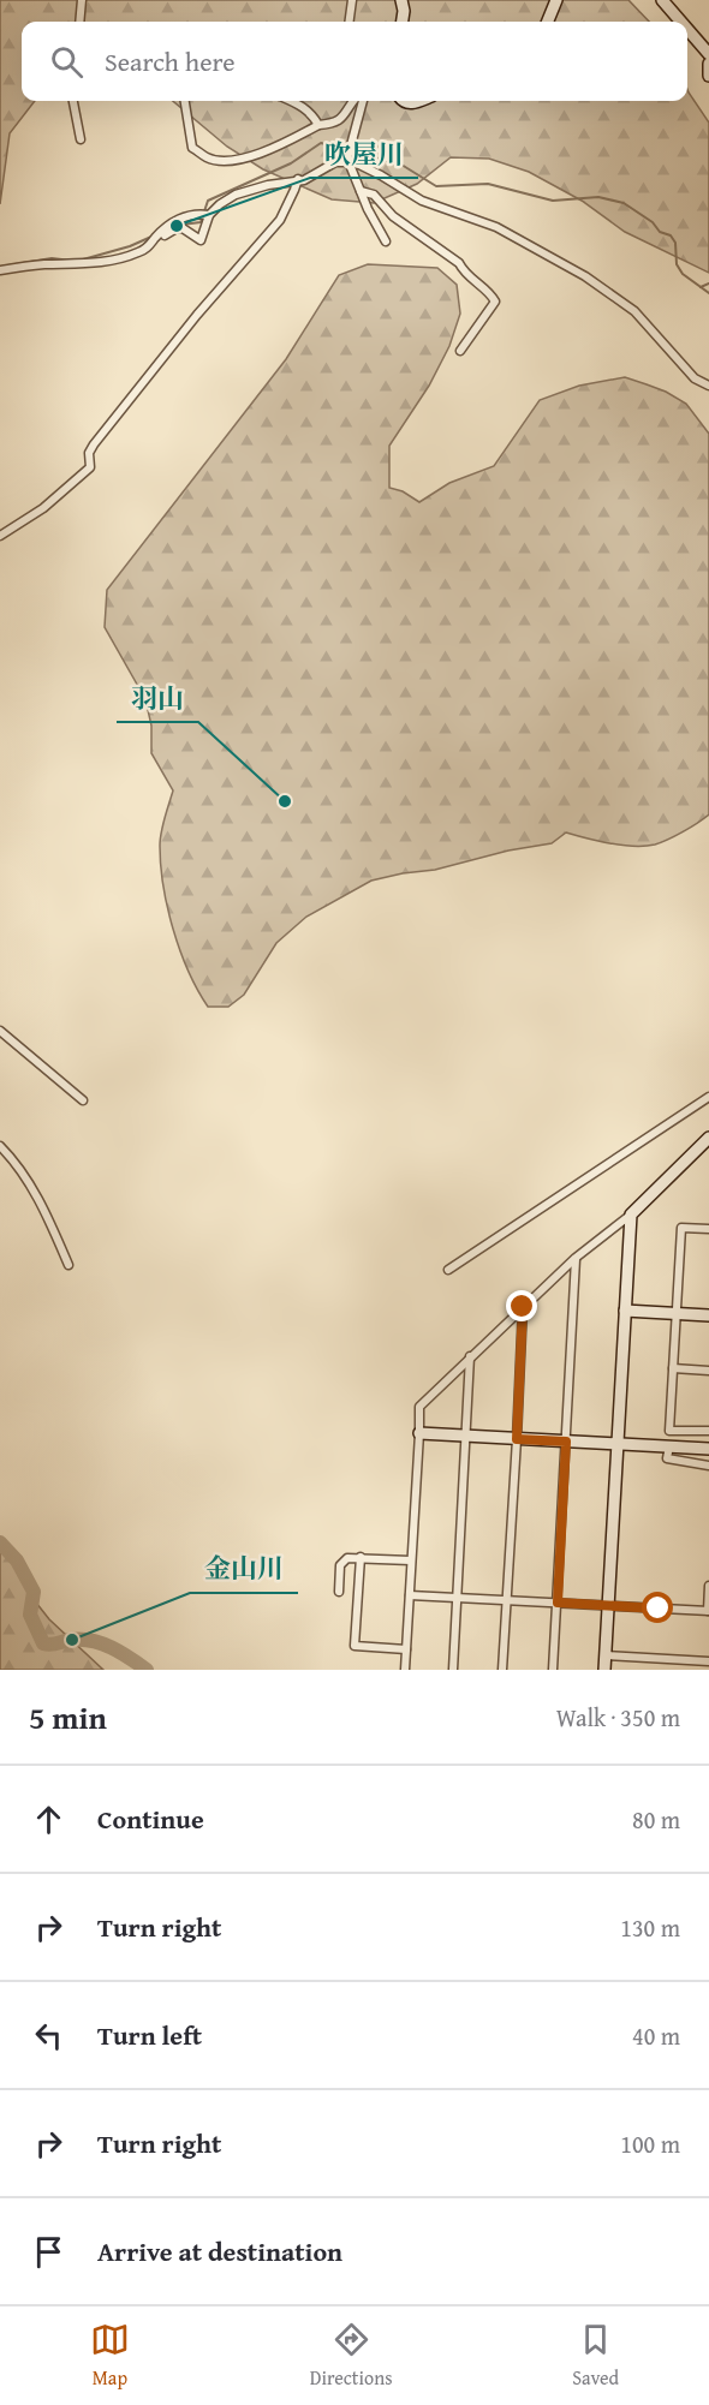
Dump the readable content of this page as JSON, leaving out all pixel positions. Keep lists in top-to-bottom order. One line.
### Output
{"places":["吹屋川","羽山","金山川"],"page":{"search":"Search here","heading":["5 min","Walk · 350 m"],"list":[["Continue","80 m"],["Turn right","130 m"],["Turn left","40 m"],["Turn right","100 m"],"Arrive at destination"],"nav":["Map","Directions","Saved"]}}
